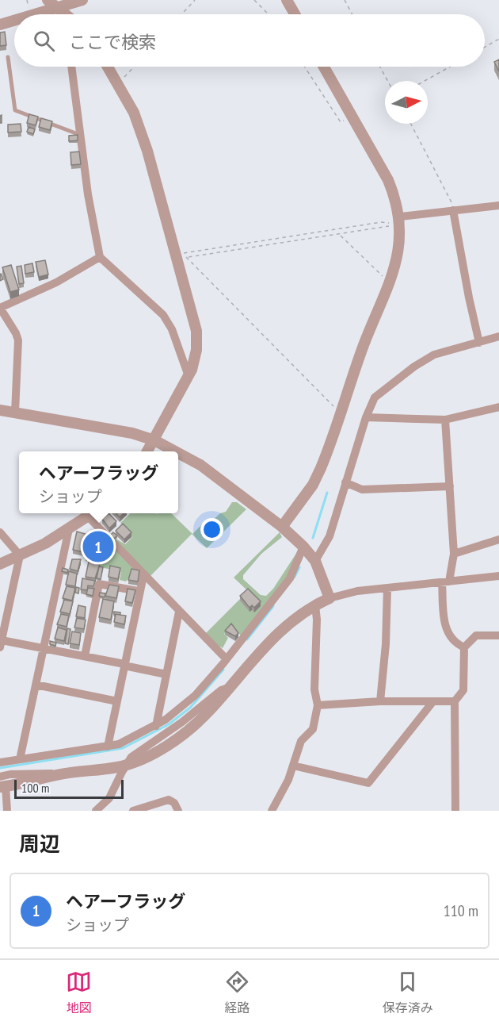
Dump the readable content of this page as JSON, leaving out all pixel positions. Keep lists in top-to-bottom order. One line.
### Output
{"scale_bar":"100 m","north":"right","page":{"search":"ここで検索","popup":["ヘアーフラッグ","ショップ"],"pins":"1","scale":"100 m","heading":"周辺","list":[{"mark":"1","name":"ヘアーフラッグ","note":"ショップ","value":"110 m"}],"nav":["地図","経路","保存済み"]}}
